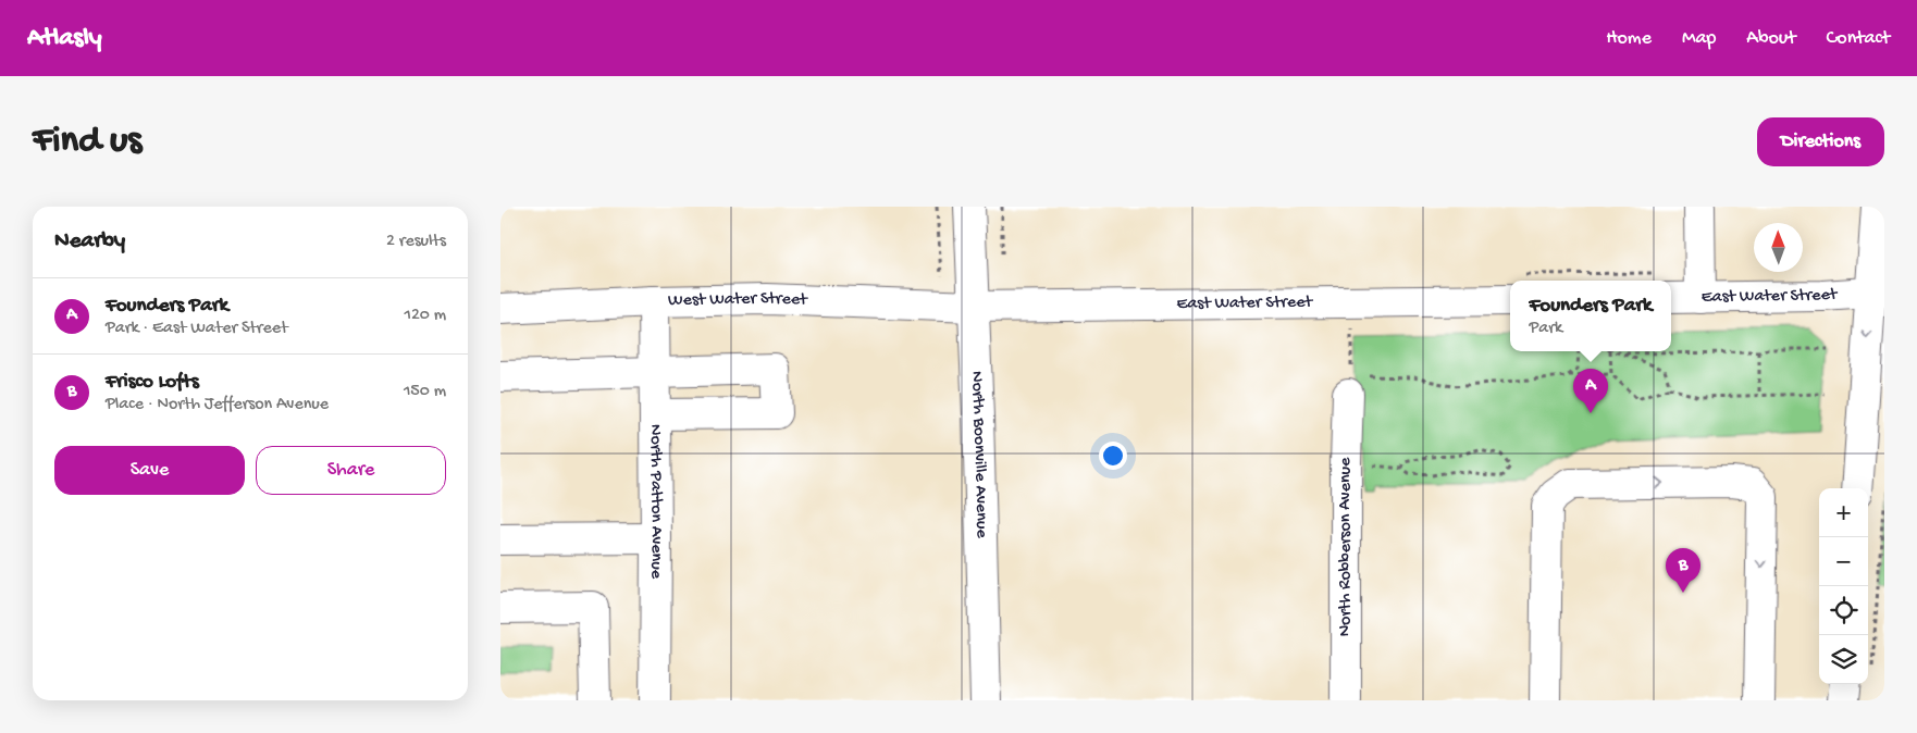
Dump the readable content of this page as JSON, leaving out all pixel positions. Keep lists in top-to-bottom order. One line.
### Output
{"streets":{"street":["East Water Street","West Water Street","North Boonville Avenue","North Patton Avenue","North Robberson Avenue"]},"crossings":[["East Water Street","West Water Street"],["East Water Street","North Boonville Avenue"],["West Water Street","North Boonville Avenue"],["West Water Street","North Patton Avenue"]],"north":"top","page":{"header":"Atlasly","nav":["Home","Map","About","Contact"],"buttons":["Directions",["Save","Share"]],"title":"Find us","heading":["Nearby","2 results"],"list":[{"mark":"A","name":"Founders Park","note":"Park · East Water Street","value":"120 m"},{"mark":"B","name":"Frisco Lofts","note":"Place · North Jefferson Avenue","value":"150 m"}],"popup":["Founders Park","Park"],"pins":["A","B"],"map_buttons":["+","−"]}}
